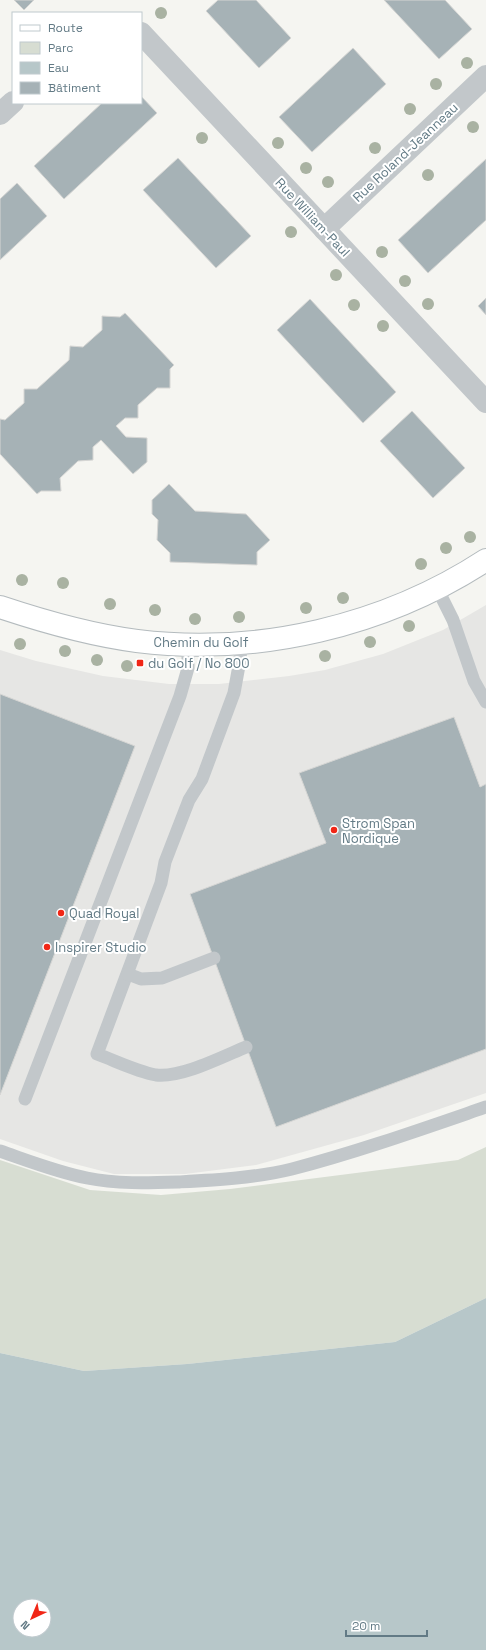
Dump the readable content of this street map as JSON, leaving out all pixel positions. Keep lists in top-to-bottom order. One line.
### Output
{"streets":{"street":["Rue Roland-Jeanneau","Rue William-Paul","Chemin du Golf"]},"crossings":[["Rue Roland-Jeanneau","Rue William-Paul"]],"places":{"transit":["du Golf / No 800"],"other":["Strom Span Nordique","Quad Royal","Inspirer Studio"]},"legend":["Route","Parc","Eau","Bâtiment"],"scale_bar":"20 m","north":"bottom left"}
